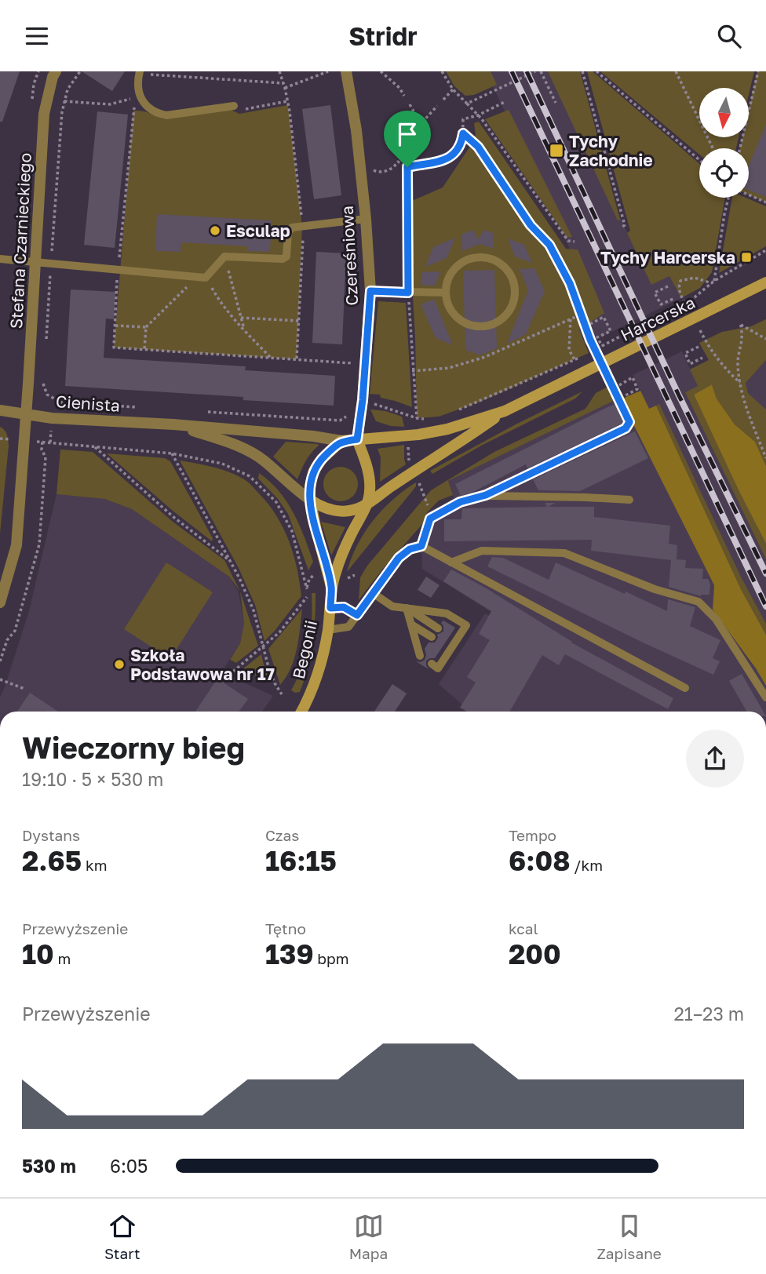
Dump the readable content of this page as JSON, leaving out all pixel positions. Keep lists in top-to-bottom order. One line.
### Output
{"streets":{"street":["Stefana Czarnieckiego","Czereśniowa","Harcerska","Cienista","Begonii"]},"crossings":[["Stefana Czarnieckiego","Cienista"],["Czereśniowa","Harcerska"],["Czereśniowa","Cienista"],["Czereśniowa","Begonii"],["Harcerska","Cienista"],["Harcerska","Begonii"],["Cienista","Begonii"]],"places":{"transit":["Tychy Zachodnie","Tychy Harcerska"],"other":["Esculap","Szkoła Podstawowa nr 17"]},"north":"bottom","page":{"header":"Stridr","heading":["Wieczorny bieg","19:10 · 5 × 530 m"],"stats":[["Dystans","2.65 km"],["Czas","16:15"],["Tempo","6:08 /km"],["Przewyższenie","10 m"],["Tętno","139 bpm"],["kcal","200"]],"chart":["Przewyższenie","21–23 m"],"list":[{"name":"530 m","note":"6:05"}],"tabs":["Start","Mapa","Zapisane"]}}
